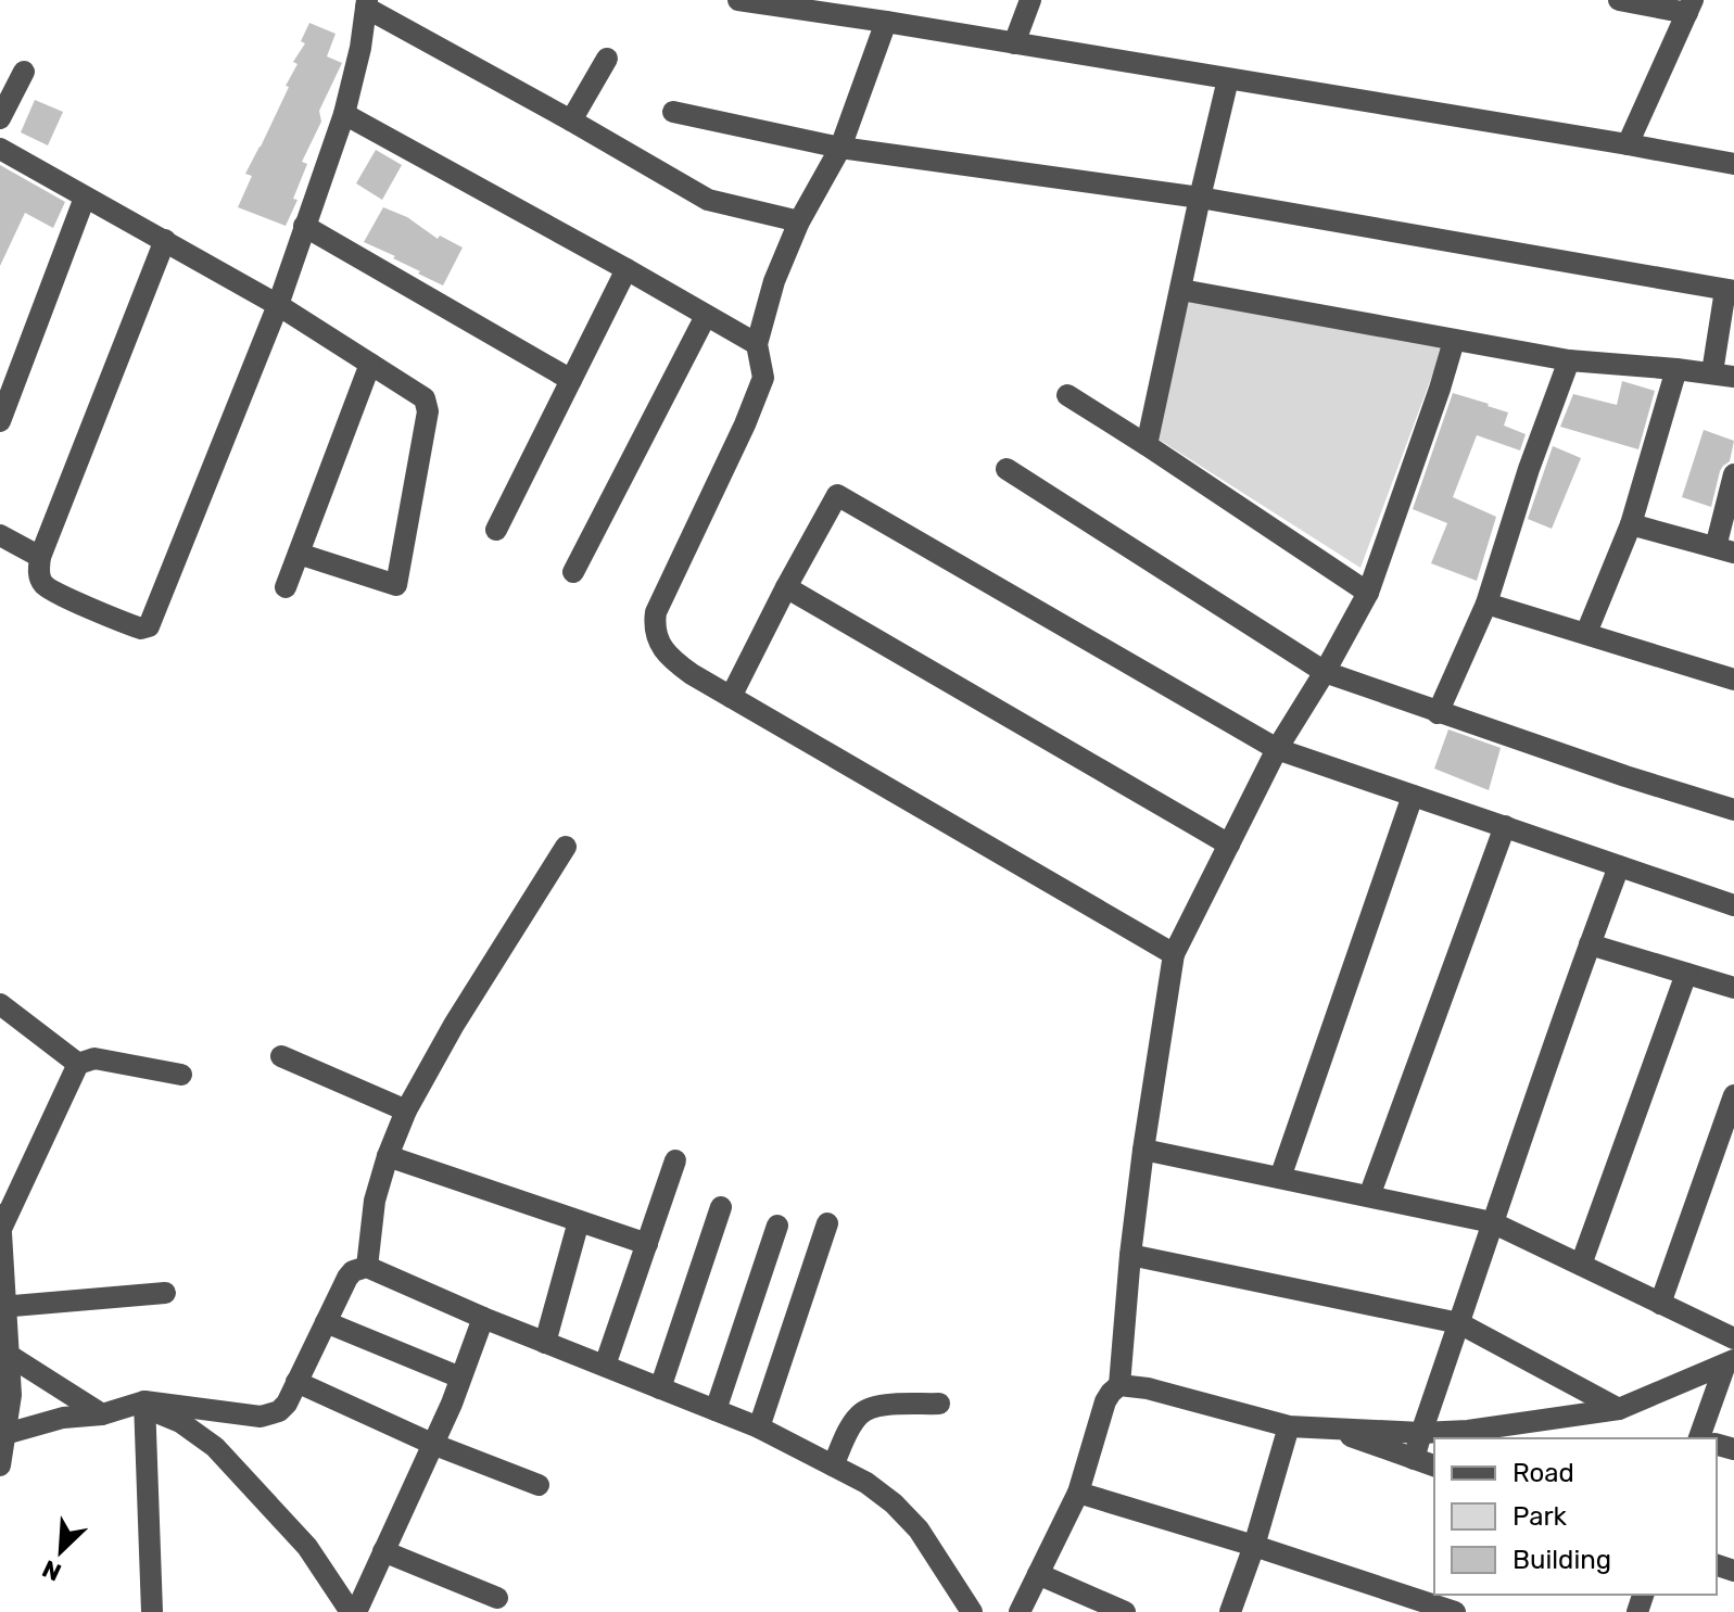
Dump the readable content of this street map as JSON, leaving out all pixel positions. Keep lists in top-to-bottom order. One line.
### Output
{"legend":["Road","Park","Building"],"north":"bottom left"}
